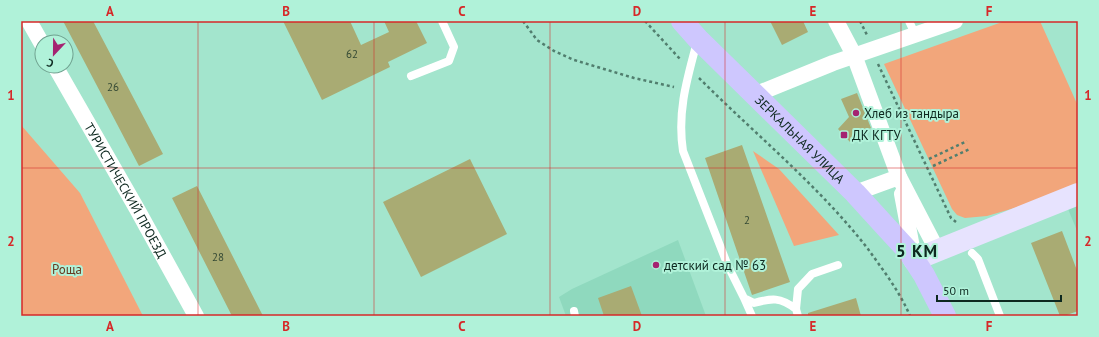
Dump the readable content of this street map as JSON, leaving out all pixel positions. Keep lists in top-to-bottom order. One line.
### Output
{"streets":{"main road":["ЗЕРКАЛЬНАЯ УЛИЦА"],"street":["ТУРИСТИЧЕСКИЙ ПРОЕЗД"]},"districts":["5 КМ"],"parks":["Роща"],"places":{"other":["Хлеб из тандыра","детский сад № 63"],"transit":["ДК КГТУ"]},"house_numbers":["62","26","2","28"],"scale_bar":"50 m","north":"bottom","grid":{"columns":["A","B","C","D","E","F"],"rows":["1","2"]}}
